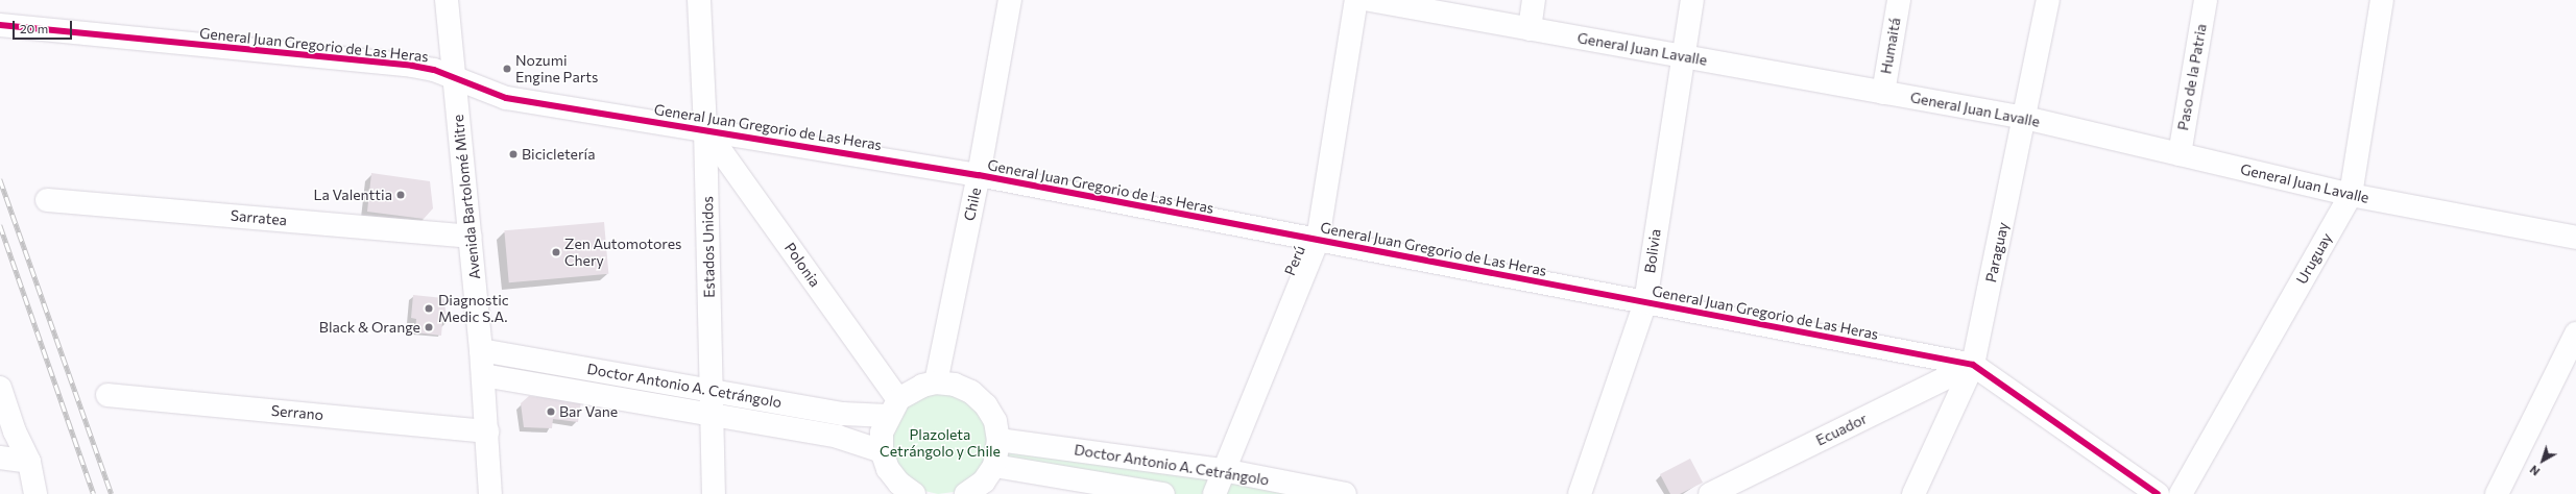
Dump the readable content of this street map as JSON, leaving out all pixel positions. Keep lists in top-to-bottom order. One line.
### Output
{"streets":{"street":["General Juan Gregorio de Las Heras","Humaitá","General Juan Lavalle","Paso de la Patria","Avenida Bartolomé Mitre","Chile","Sarratea","Estados Unidos","Bolivia","Paraguay","Uruguay","Perú","Polonia","Doctor Antonio A. Cetrángolo","Serrano","Ecuador"]},"crossings":[["General Juan Gregorio de Las Heras","Avenida Bartolomé Mitre"],["General Juan Gregorio de Las Heras","Chile"],["General Juan Gregorio de Las Heras","Estados Unidos"],["General Juan Gregorio de Las Heras","Bolivia"],["General Juan Gregorio de Las Heras","Paraguay"],["General Juan Gregorio de Las Heras","Perú"],["General Juan Gregorio de Las Heras","Polonia"],["General Juan Gregorio de Las Heras","Ecuador"],["Humaitá","General Juan Lavalle"],["General Juan Lavalle","Paso de la Patria"],["General Juan Lavalle","Bolivia"],["General Juan Lavalle","Paraguay"],["General Juan Lavalle","Uruguay"],["Avenida Bartolomé Mitre","Sarratea"],["Avenida Bartolomé Mitre","Doctor Antonio A. Cetrángolo"],["Avenida Bartolomé Mitre","Serrano"],["Estados Unidos","Polonia"],["Estados Unidos","Doctor Antonio A. Cetrángolo"],["Paraguay","Ecuador"],["Perú","Doctor Antonio A. Cetrángolo"],["Polonia","Doctor Antonio A. Cetrángolo"]],"parks":["Plazoleta Cetrángolo y Chile"],"places":["Nozumi Engine Parts","Bicicletería","La Valenttia","Zen Automotores Chery","Diagnostic Medic S.A.","Black & Orange","Bar Vane"],"scale_bar":"20 m","north":"bottom left"}
